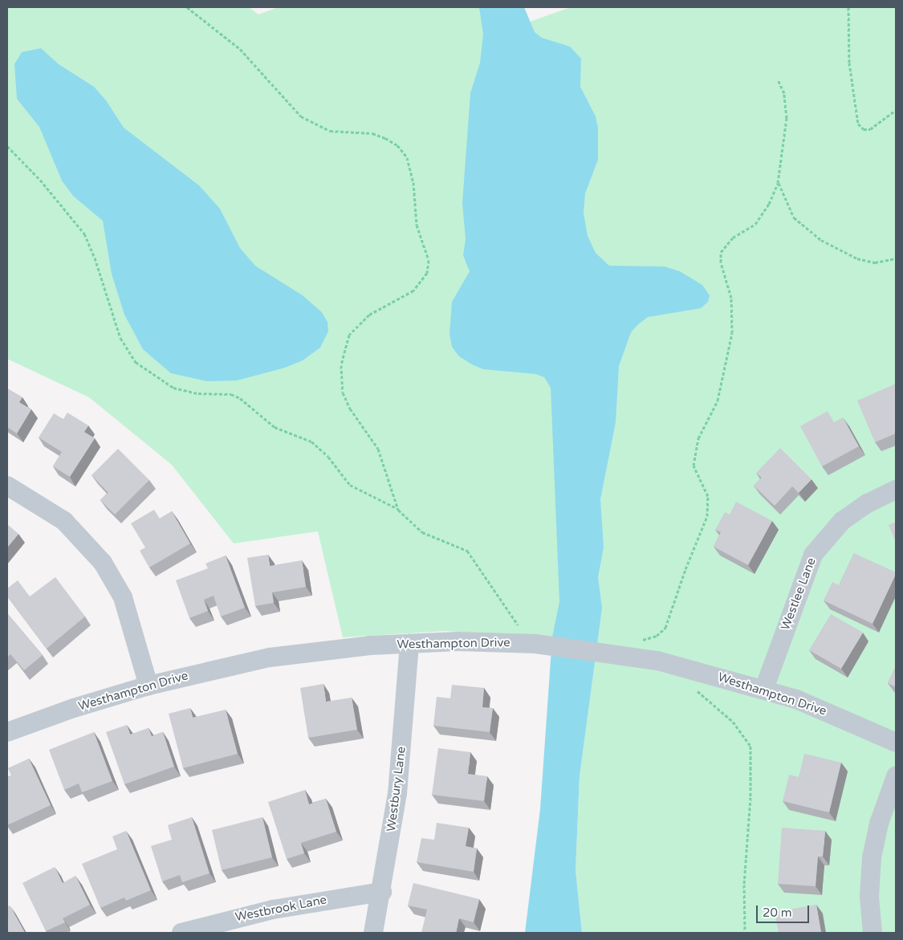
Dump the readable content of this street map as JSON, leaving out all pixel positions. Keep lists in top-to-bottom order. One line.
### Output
{"streets":{"street":["Westlee Lane","Westhampton Drive","Westbury Lane","Westbrook Lane"]},"crossings":[["Westlee Lane","Westhampton Drive"],["Westhampton Drive","Westbury Lane"],["Westbury Lane","Westbrook Lane"]],"scale_bar":"20 m"}
